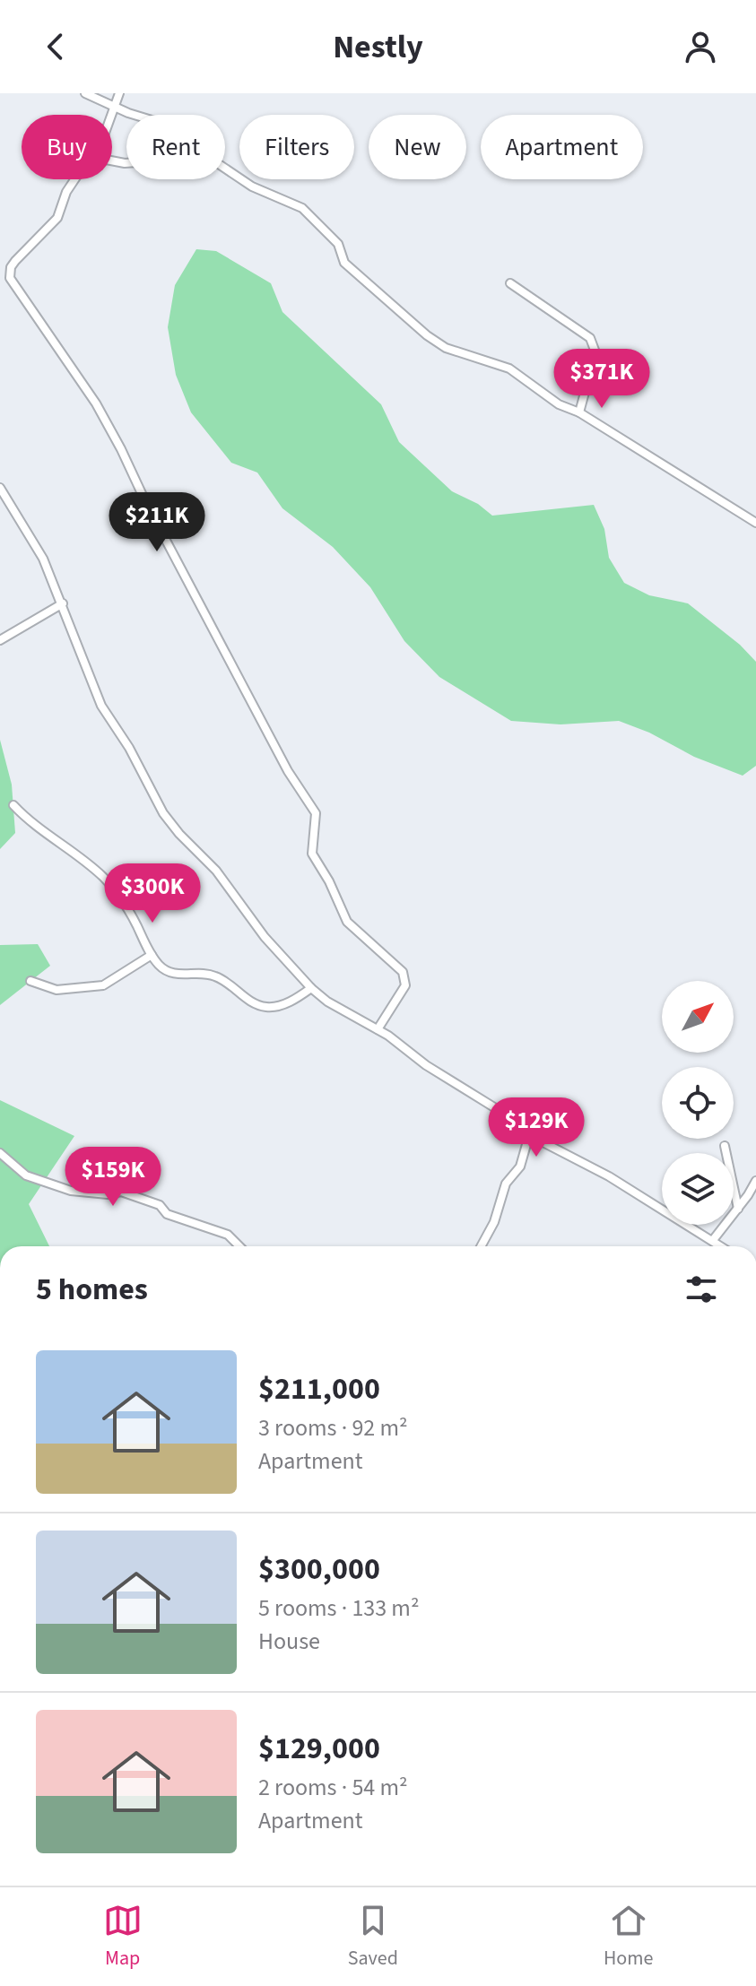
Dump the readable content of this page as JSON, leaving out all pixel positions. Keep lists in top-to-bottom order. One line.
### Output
{"north":"top right","page":{"header":"Nestly","chip":["Buy","Rent","Filters","New","Apartment"],"price":["$371K","$211K","$300K","$129K","$159K"],"heading":"5 homes","list":[{"name":"$211,000","note":"3 rooms · 92 m² · Apartment"},{"name":"$300,000","note":"5 rooms · 133 m² · House"},{"name":"$129,000","note":"2 rooms · 54 m² · Apartment"}],"tabs":["Map","Saved","Home"]}}
